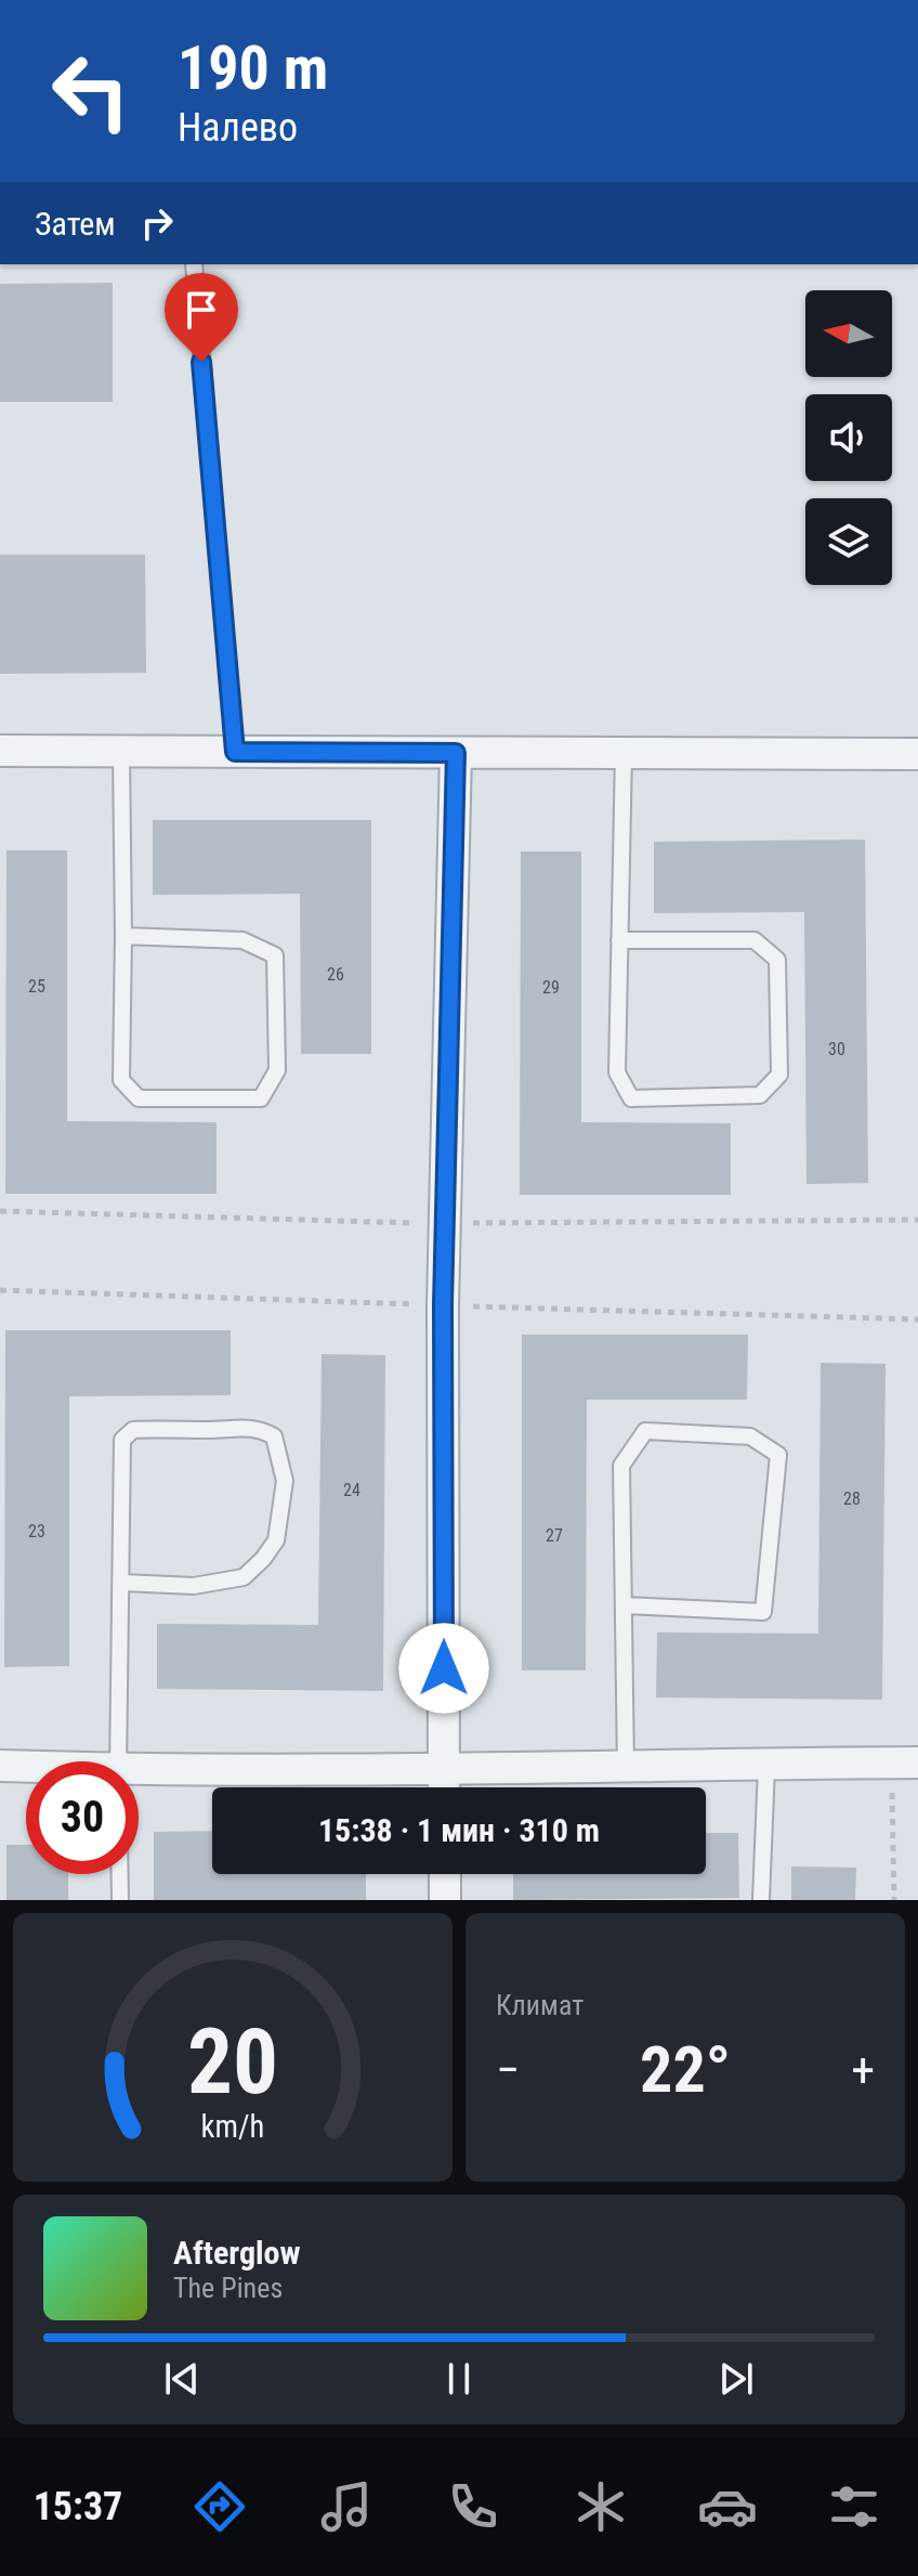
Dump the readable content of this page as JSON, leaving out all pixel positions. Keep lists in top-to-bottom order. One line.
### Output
{"house_numbers":["26","25","29","30","24","28","23","27"],"north":"left","page":{"turn":["190 m","Налево"],"then":"Затем","limit":"30","trip":"15:38 · 1 мин · 310 m","tile":"Климат","heat":["−","22°","+"],"song":["Afterglow","The Pines"],"tabs":"15:37","gauge":["20","km/h"]}}
